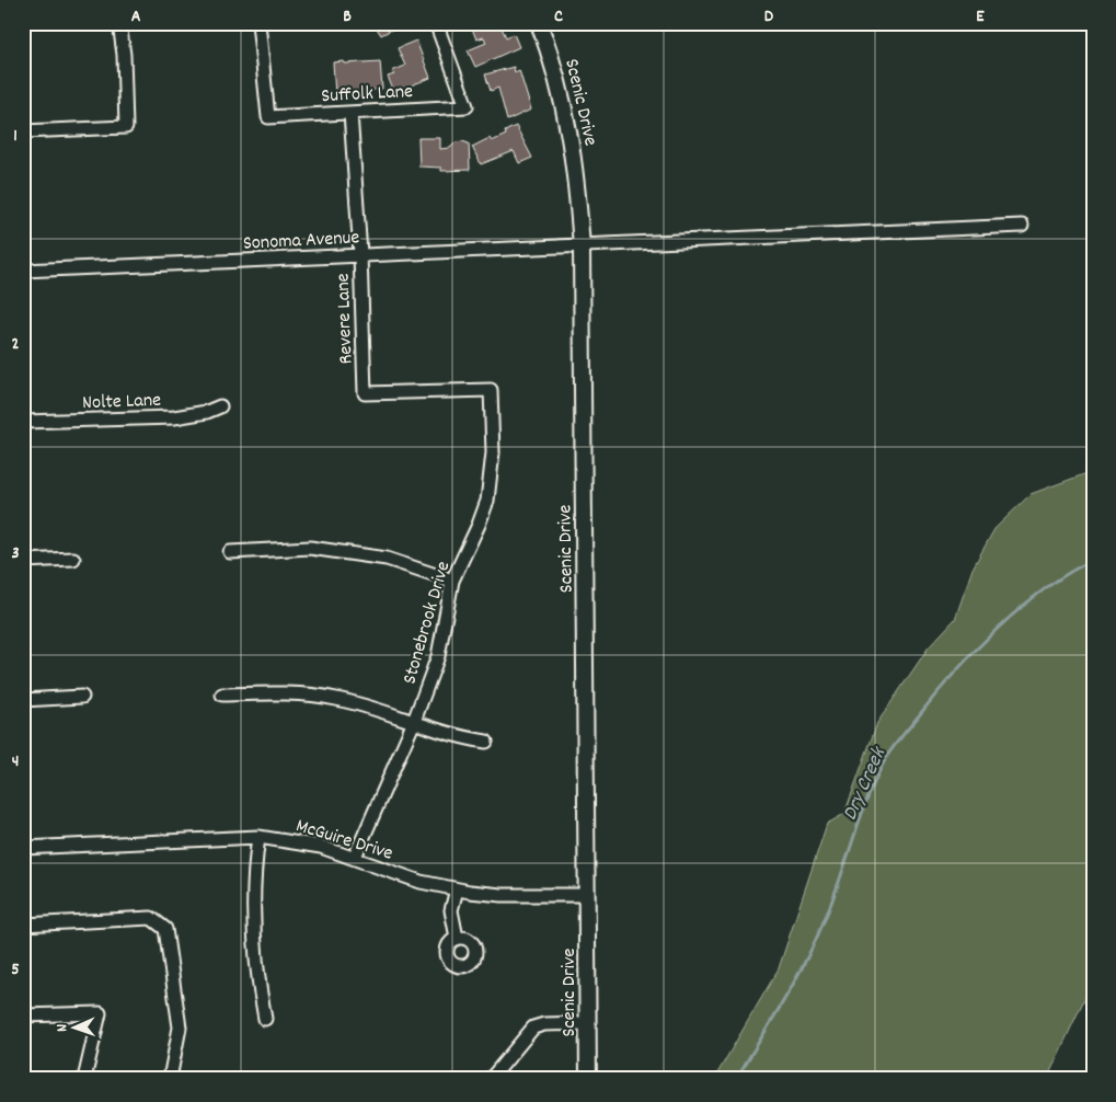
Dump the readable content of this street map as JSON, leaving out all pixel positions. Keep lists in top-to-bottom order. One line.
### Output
{"streets":{"main road":["Scenic Drive"],"street":["Suffolk Lane","Sonoma Avenue","Revere Lane","Nolte Lane","Stonebrook Drive","McGuire Drive"]},"crossings":[["Suffolk Lane","Revere Lane"],["Scenic Drive","Sonoma Avenue"],["Scenic Drive","McGuire Drive"],["Sonoma Avenue","Revere Lane"],["Revere Lane","Stonebrook Drive"],["Stonebrook Drive","McGuire Drive"]],"water":["Dry Creek"],"north":"left","grid":{"columns":["A","B","C","D","E"],"rows":["1","2","3","4","5"]}}
